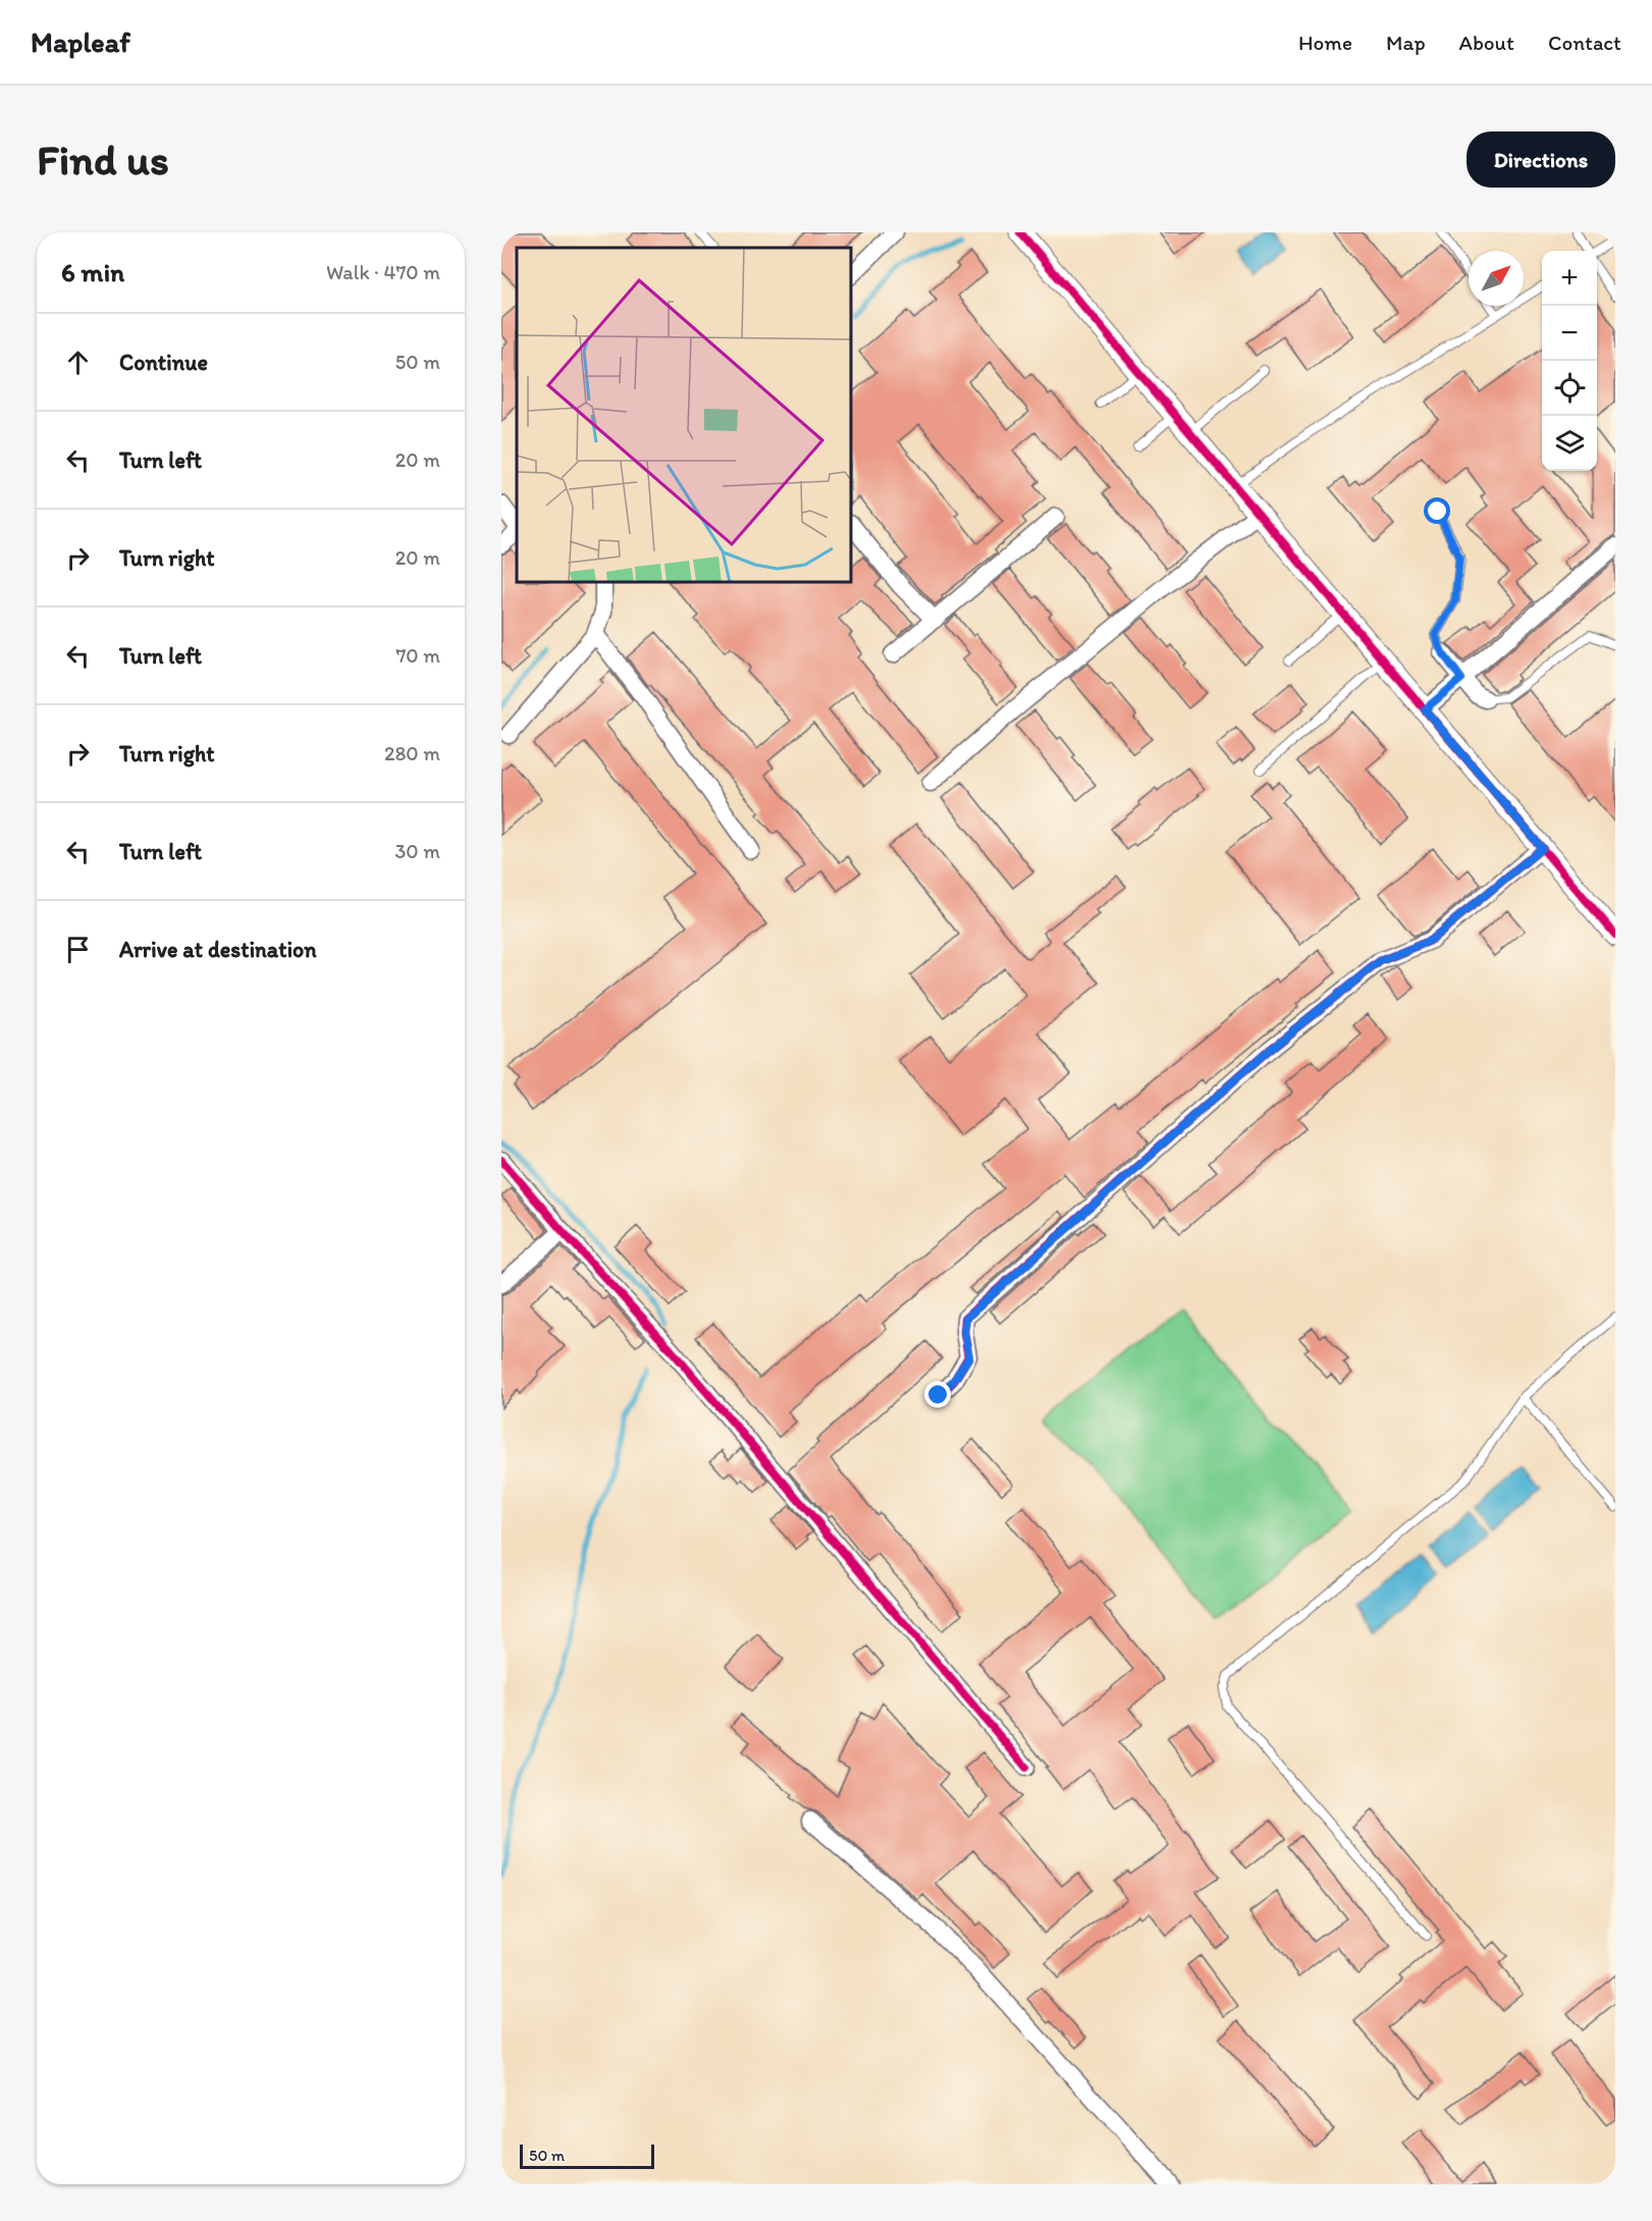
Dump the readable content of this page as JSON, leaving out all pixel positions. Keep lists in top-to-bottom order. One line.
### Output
{"scale_bar":"50 m","north":"top right","page":{"header":"Mapleaf","nav":["Home","Map","About","Contact"],"buttons":"Directions","title":"Find us","heading":["6 min","Walk · 470 m"],"map_buttons":["+","−"],"list":[["Continue","50 m"],["Turn left","20 m"],["Turn right","20 m"],["Turn left","70 m"],["Turn right","280 m"],["Turn left","30 m"],"Arrive at destination"],"scale":"50 m"}}
